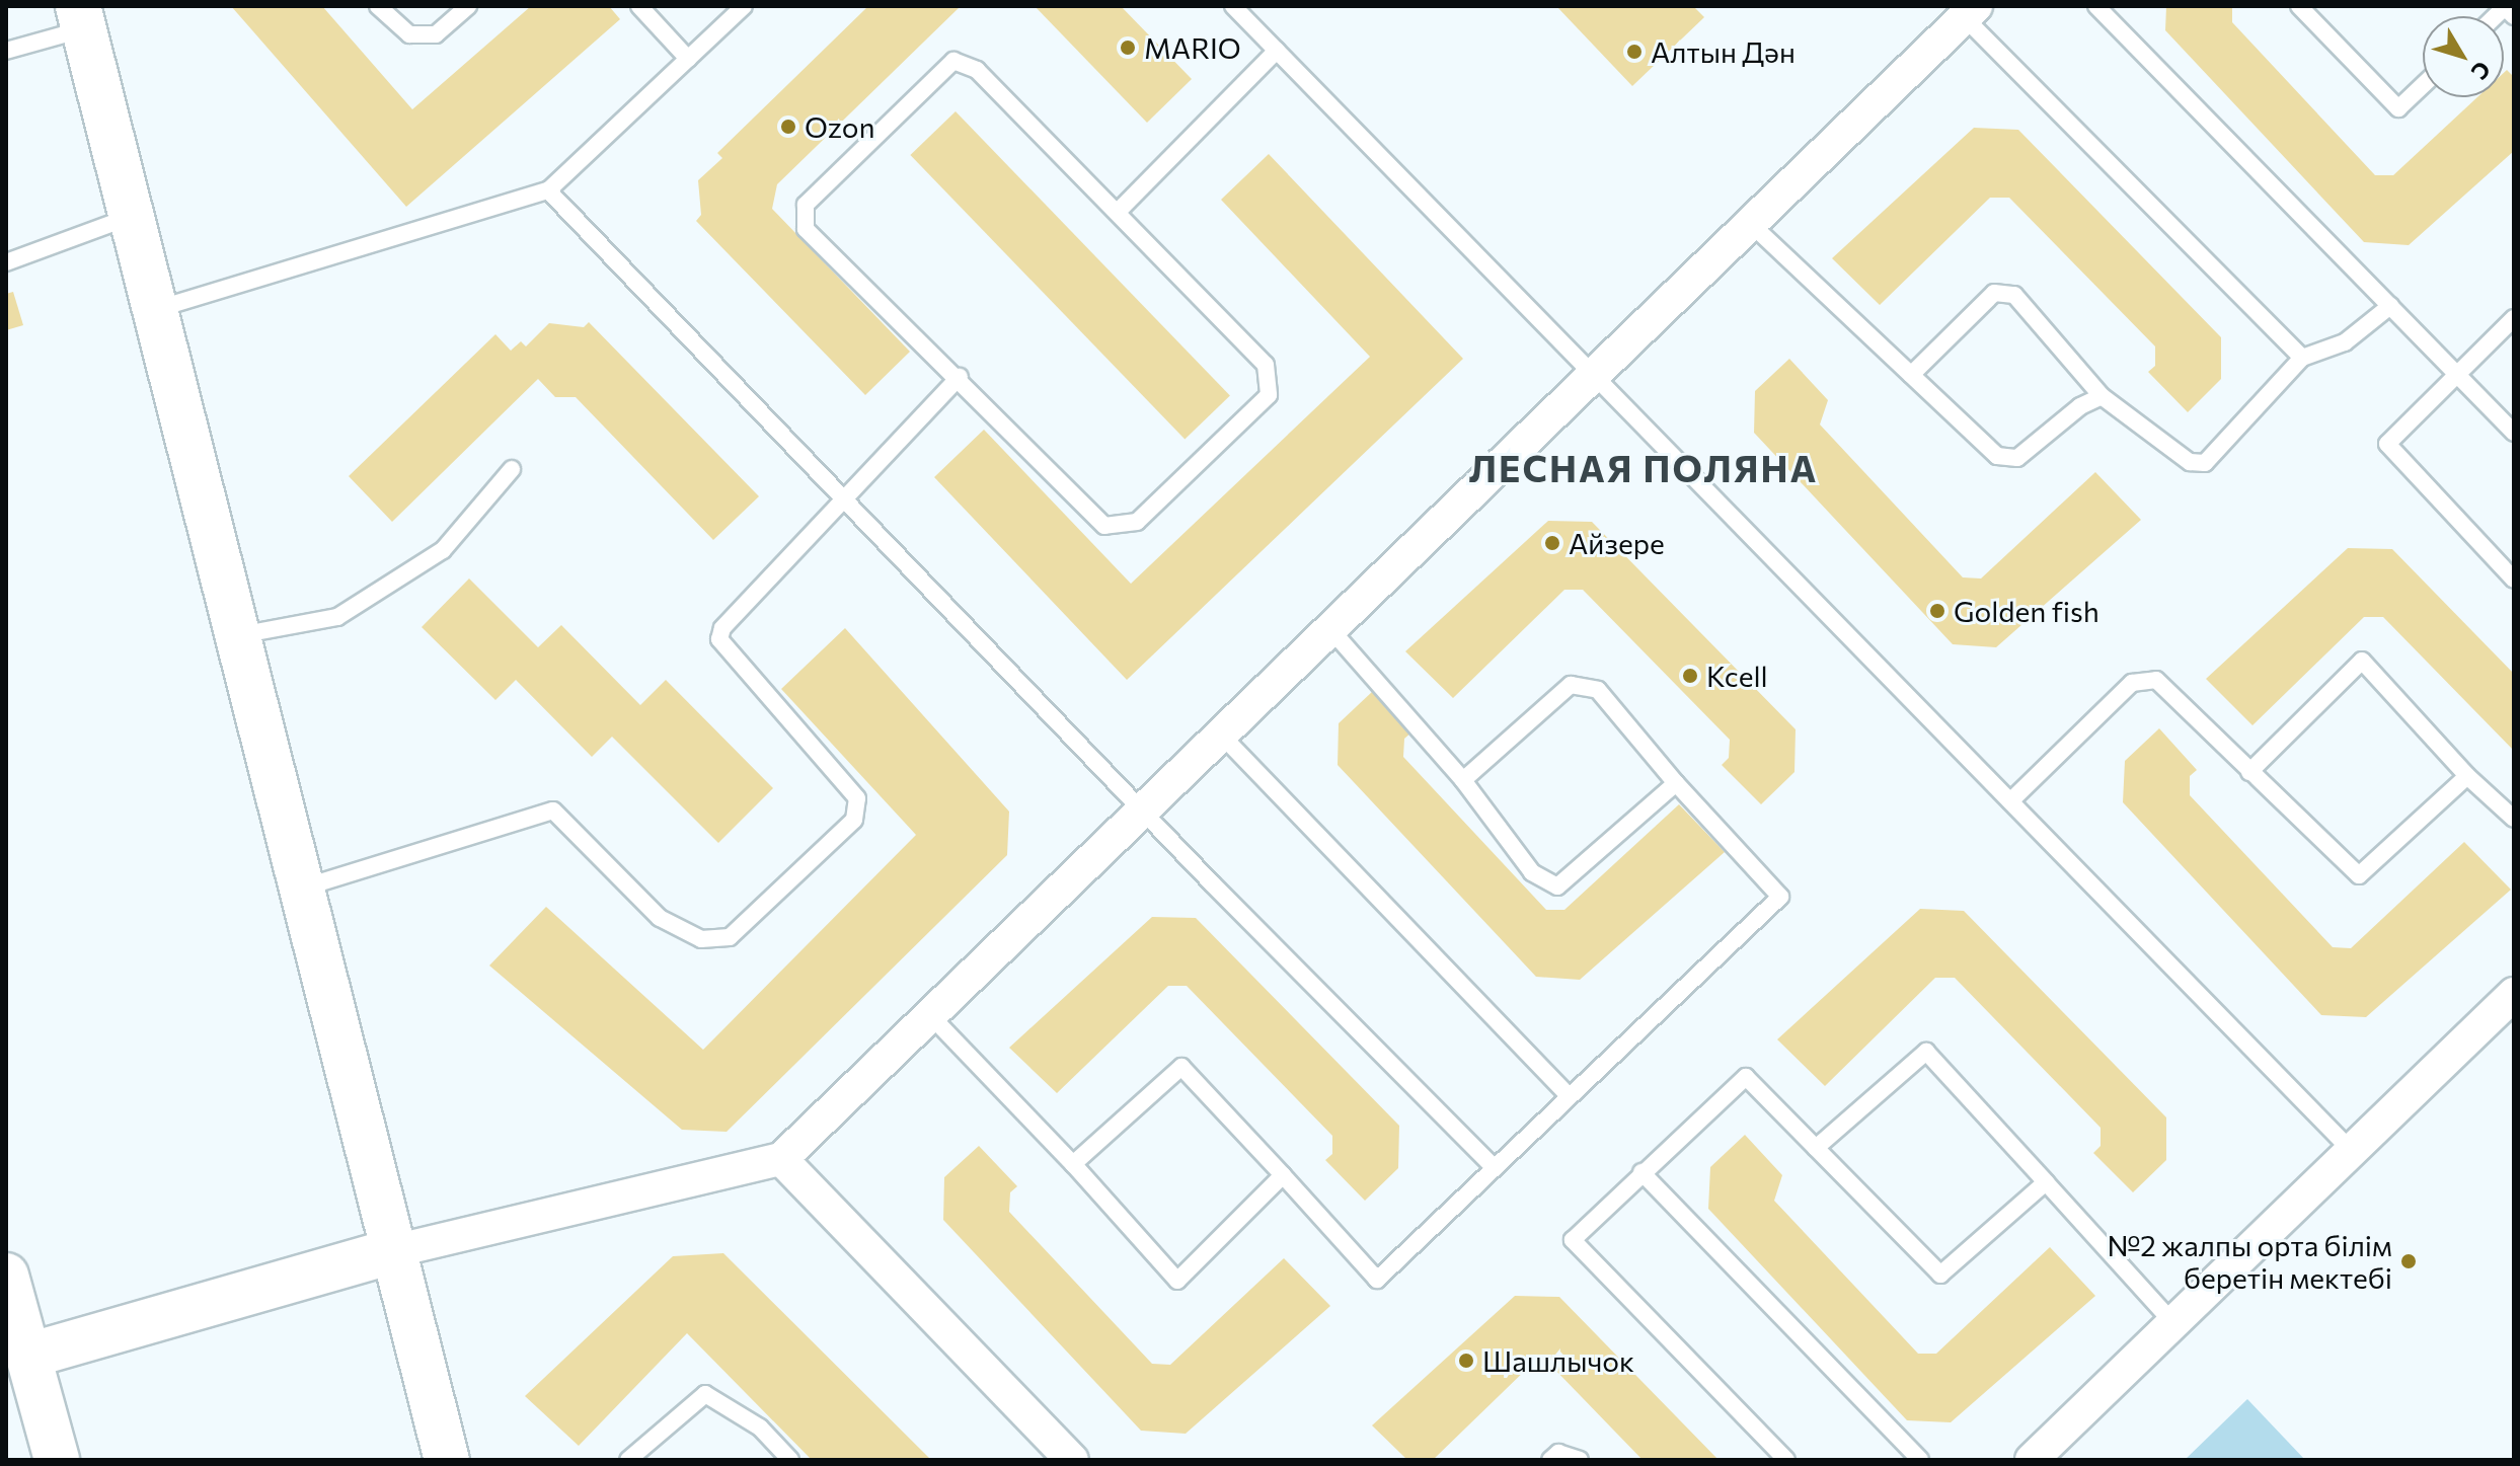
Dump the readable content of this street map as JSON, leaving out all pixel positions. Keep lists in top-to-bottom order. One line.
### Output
{"districts":["ЛЕСНАЯ ПОЛЯНА"],"places":["MARIO","Алтын Дән","Ozon","Айзере","Golden fish","Kcell","№2 жалпы орта білім беретін мектебі","Шашлычок"],"north":"bottom right"}
